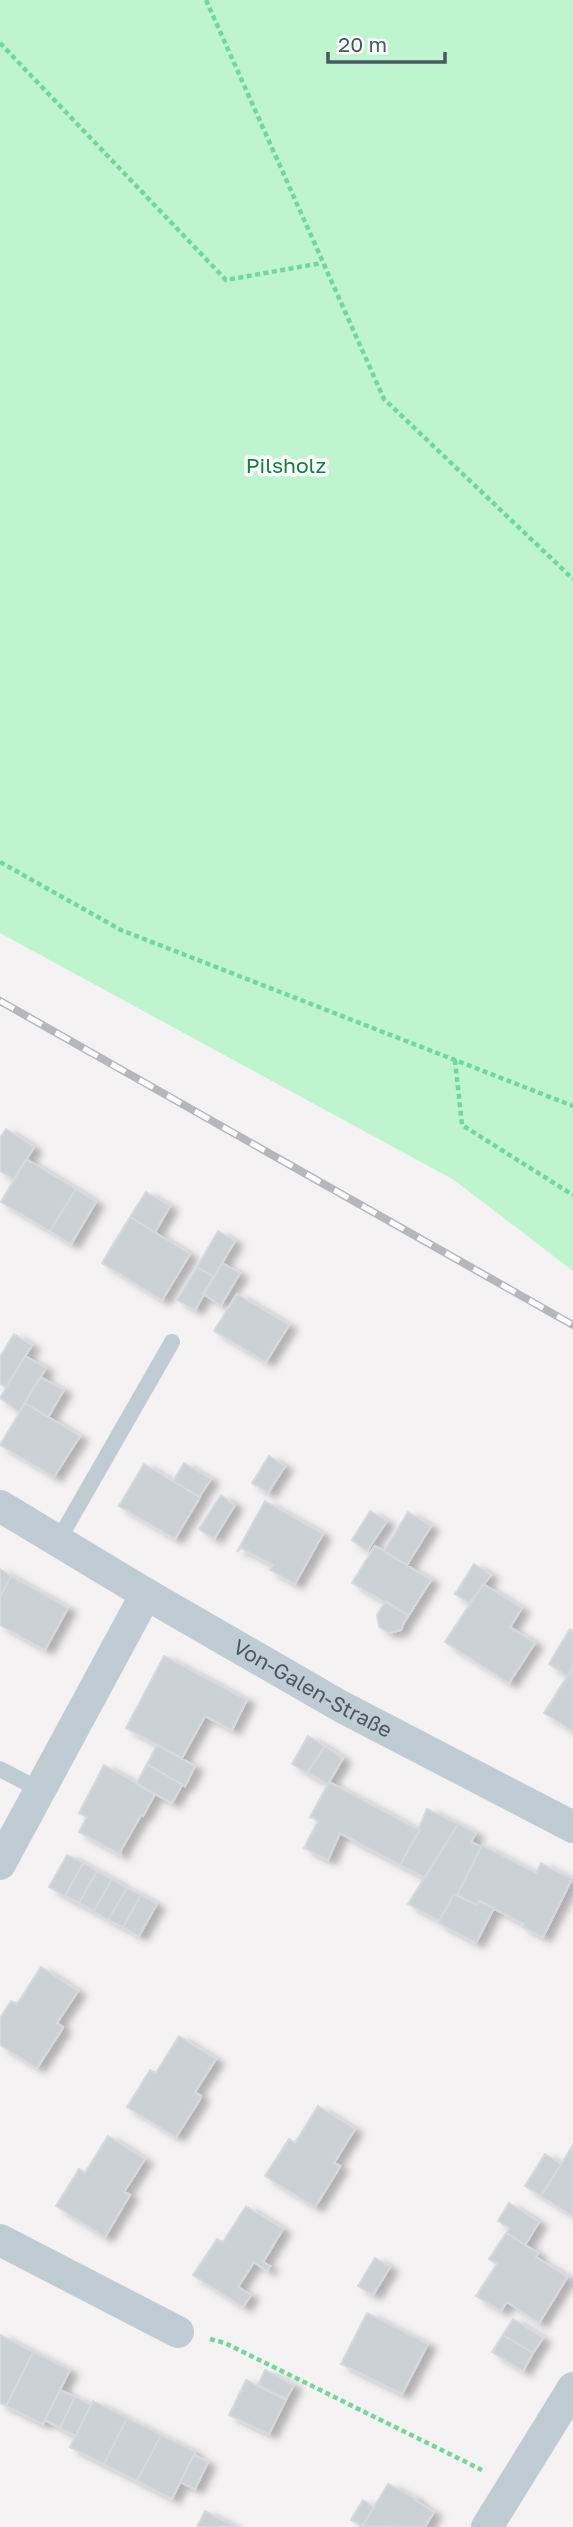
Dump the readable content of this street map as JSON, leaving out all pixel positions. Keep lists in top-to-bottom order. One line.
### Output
{"streets":{"street":["Von-Galen-Straße"]},"parks":["Pilsholz"],"scale_bar":"20 m"}
